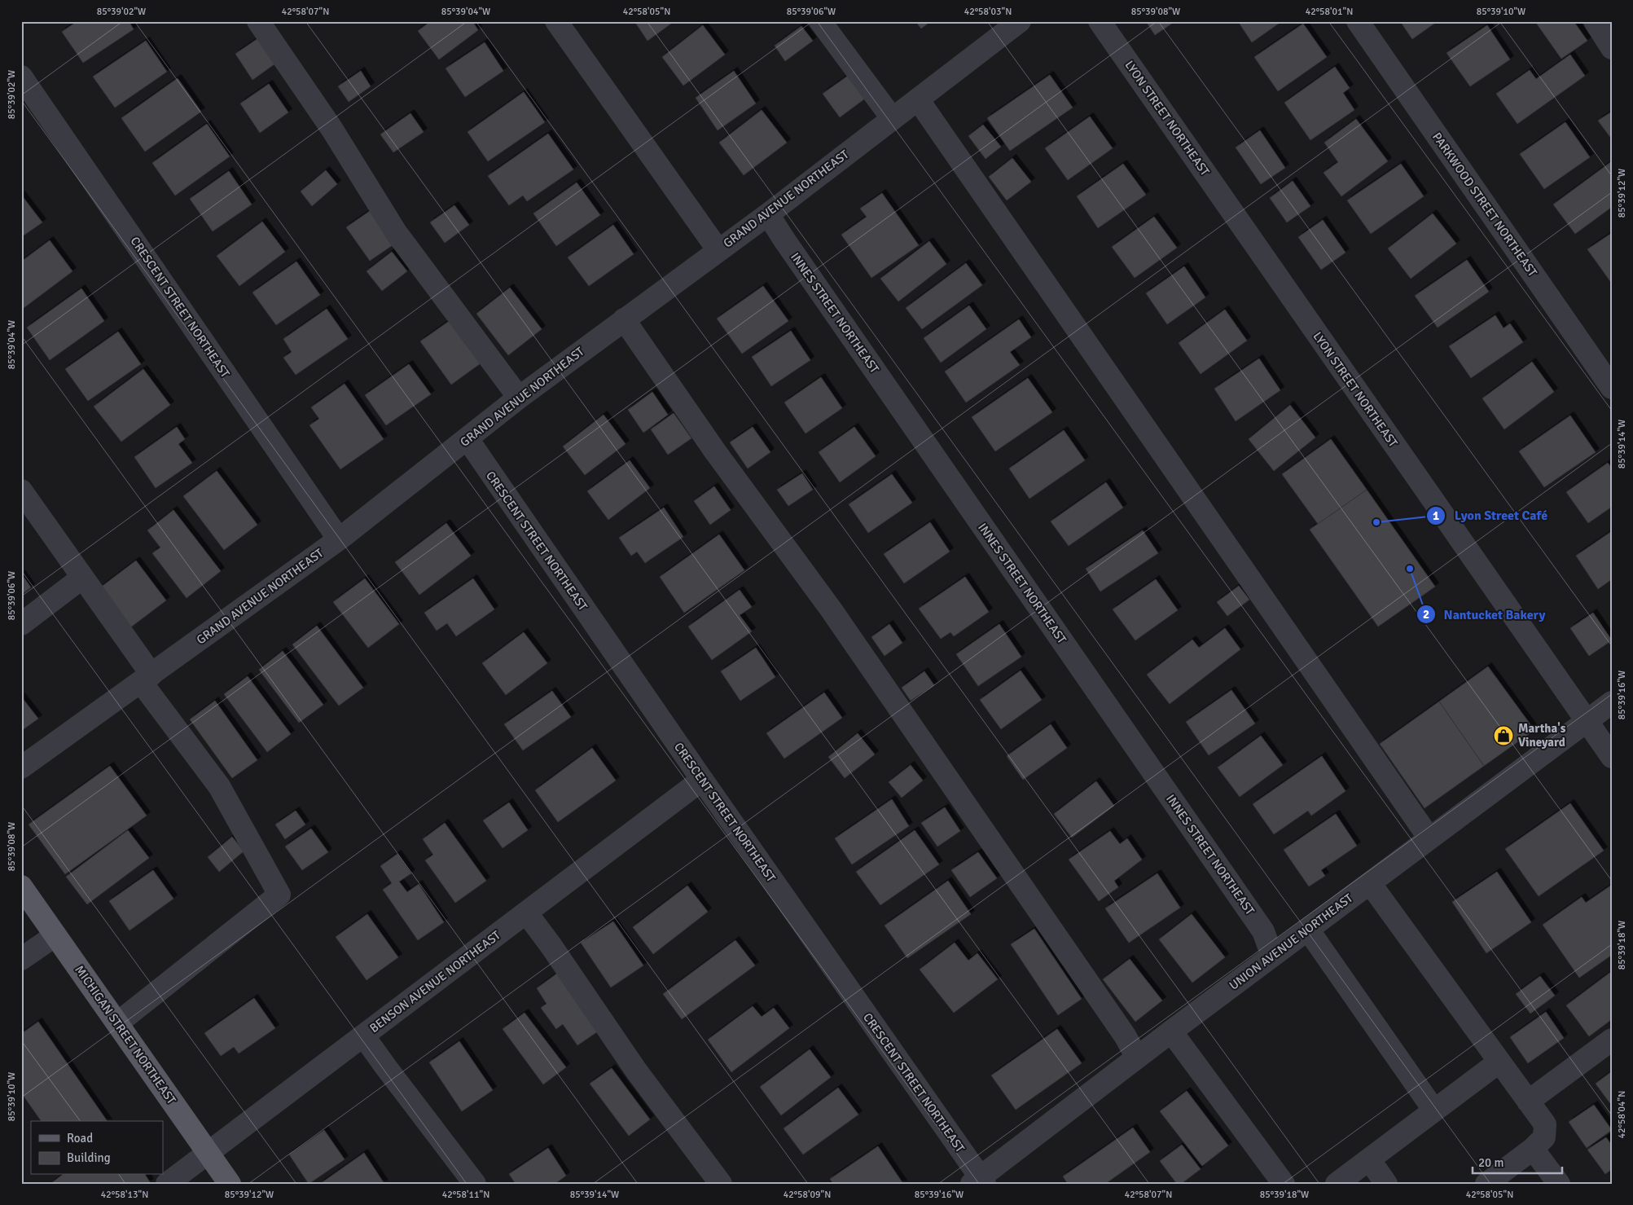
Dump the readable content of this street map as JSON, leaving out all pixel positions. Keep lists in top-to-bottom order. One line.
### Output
{"streets":{"main road":["MICHIGAN STREET NORTHEAST"],"street":["LYON STREET NORTHEAST","GRAND AVENUE NORTHEAST","PARKWOOD STREET NORTHEAST","CRESCENT STREET NORTHEAST","INNES STREET NORTHEAST","UNION AVENUE NORTHEAST","BENSON AVENUE NORTHEAST"]},"crossings":[["LYON STREET NORTHEAST","UNION AVENUE NORTHEAST"],["GRAND AVENUE NORTHEAST","CRESCENT STREET NORTHEAST"],["GRAND AVENUE NORTHEAST","INNES STREET NORTHEAST"],["CRESCENT STREET NORTHEAST","UNION AVENUE NORTHEAST"],["CRESCENT STREET NORTHEAST","BENSON AVENUE NORTHEAST"],["INNES STREET NORTHEAST","UNION AVENUE NORTHEAST"],["BENSON AVENUE NORTHEAST","MICHIGAN STREET NORTHEAST"]],"places":{"other":["Lyon Street Café","Nantucket Bakery"],"shop":["Martha's Vineyard"]},"legend":["Road","Building"],"scale_bar":"20 m","coordinates":["85°39'02\"W","42°58'07\"N","85°39'04\"W","42°58'05\"N","85°39'06\"W","42°58'03\"N","85°39'08\"W","42°58'01\"N","85°39'10\"W","85°39'12\"W","85°39'14\"W","85°39'16\"W","85°39'18\"W","42°58'04\"N","42°58'13\"N","42°58'11\"N","42°58'09\"N"]}
